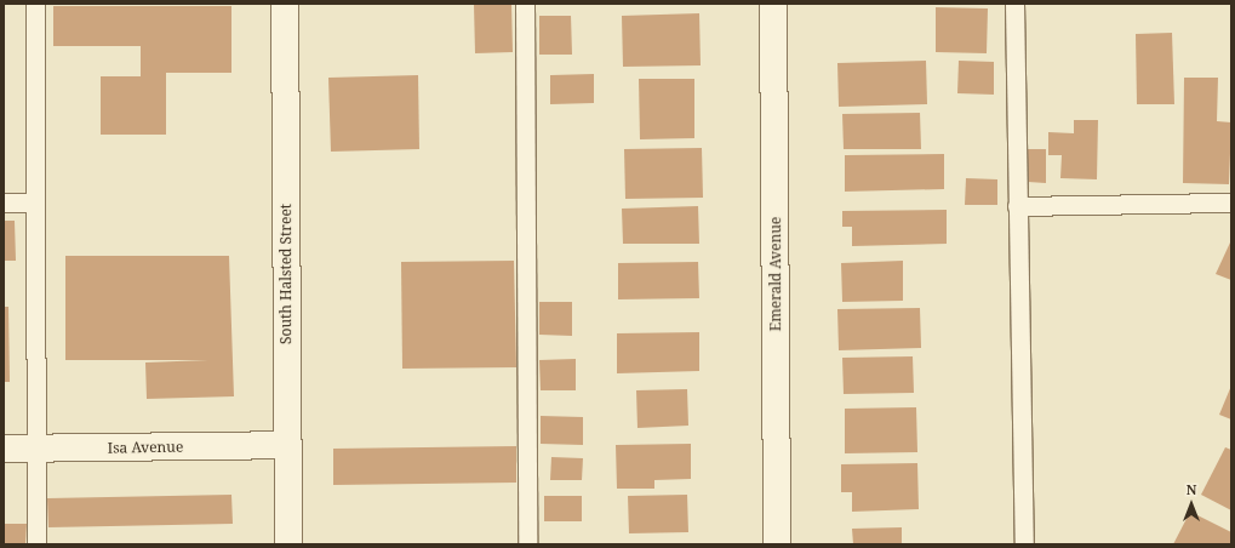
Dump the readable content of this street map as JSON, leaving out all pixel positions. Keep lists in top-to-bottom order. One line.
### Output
{"streets":{"street":["South Halsted Street","Emerald Avenue","Isa Avenue"]},"crossings":[["South Halsted Street","Isa Avenue"]],"north":"top"}
